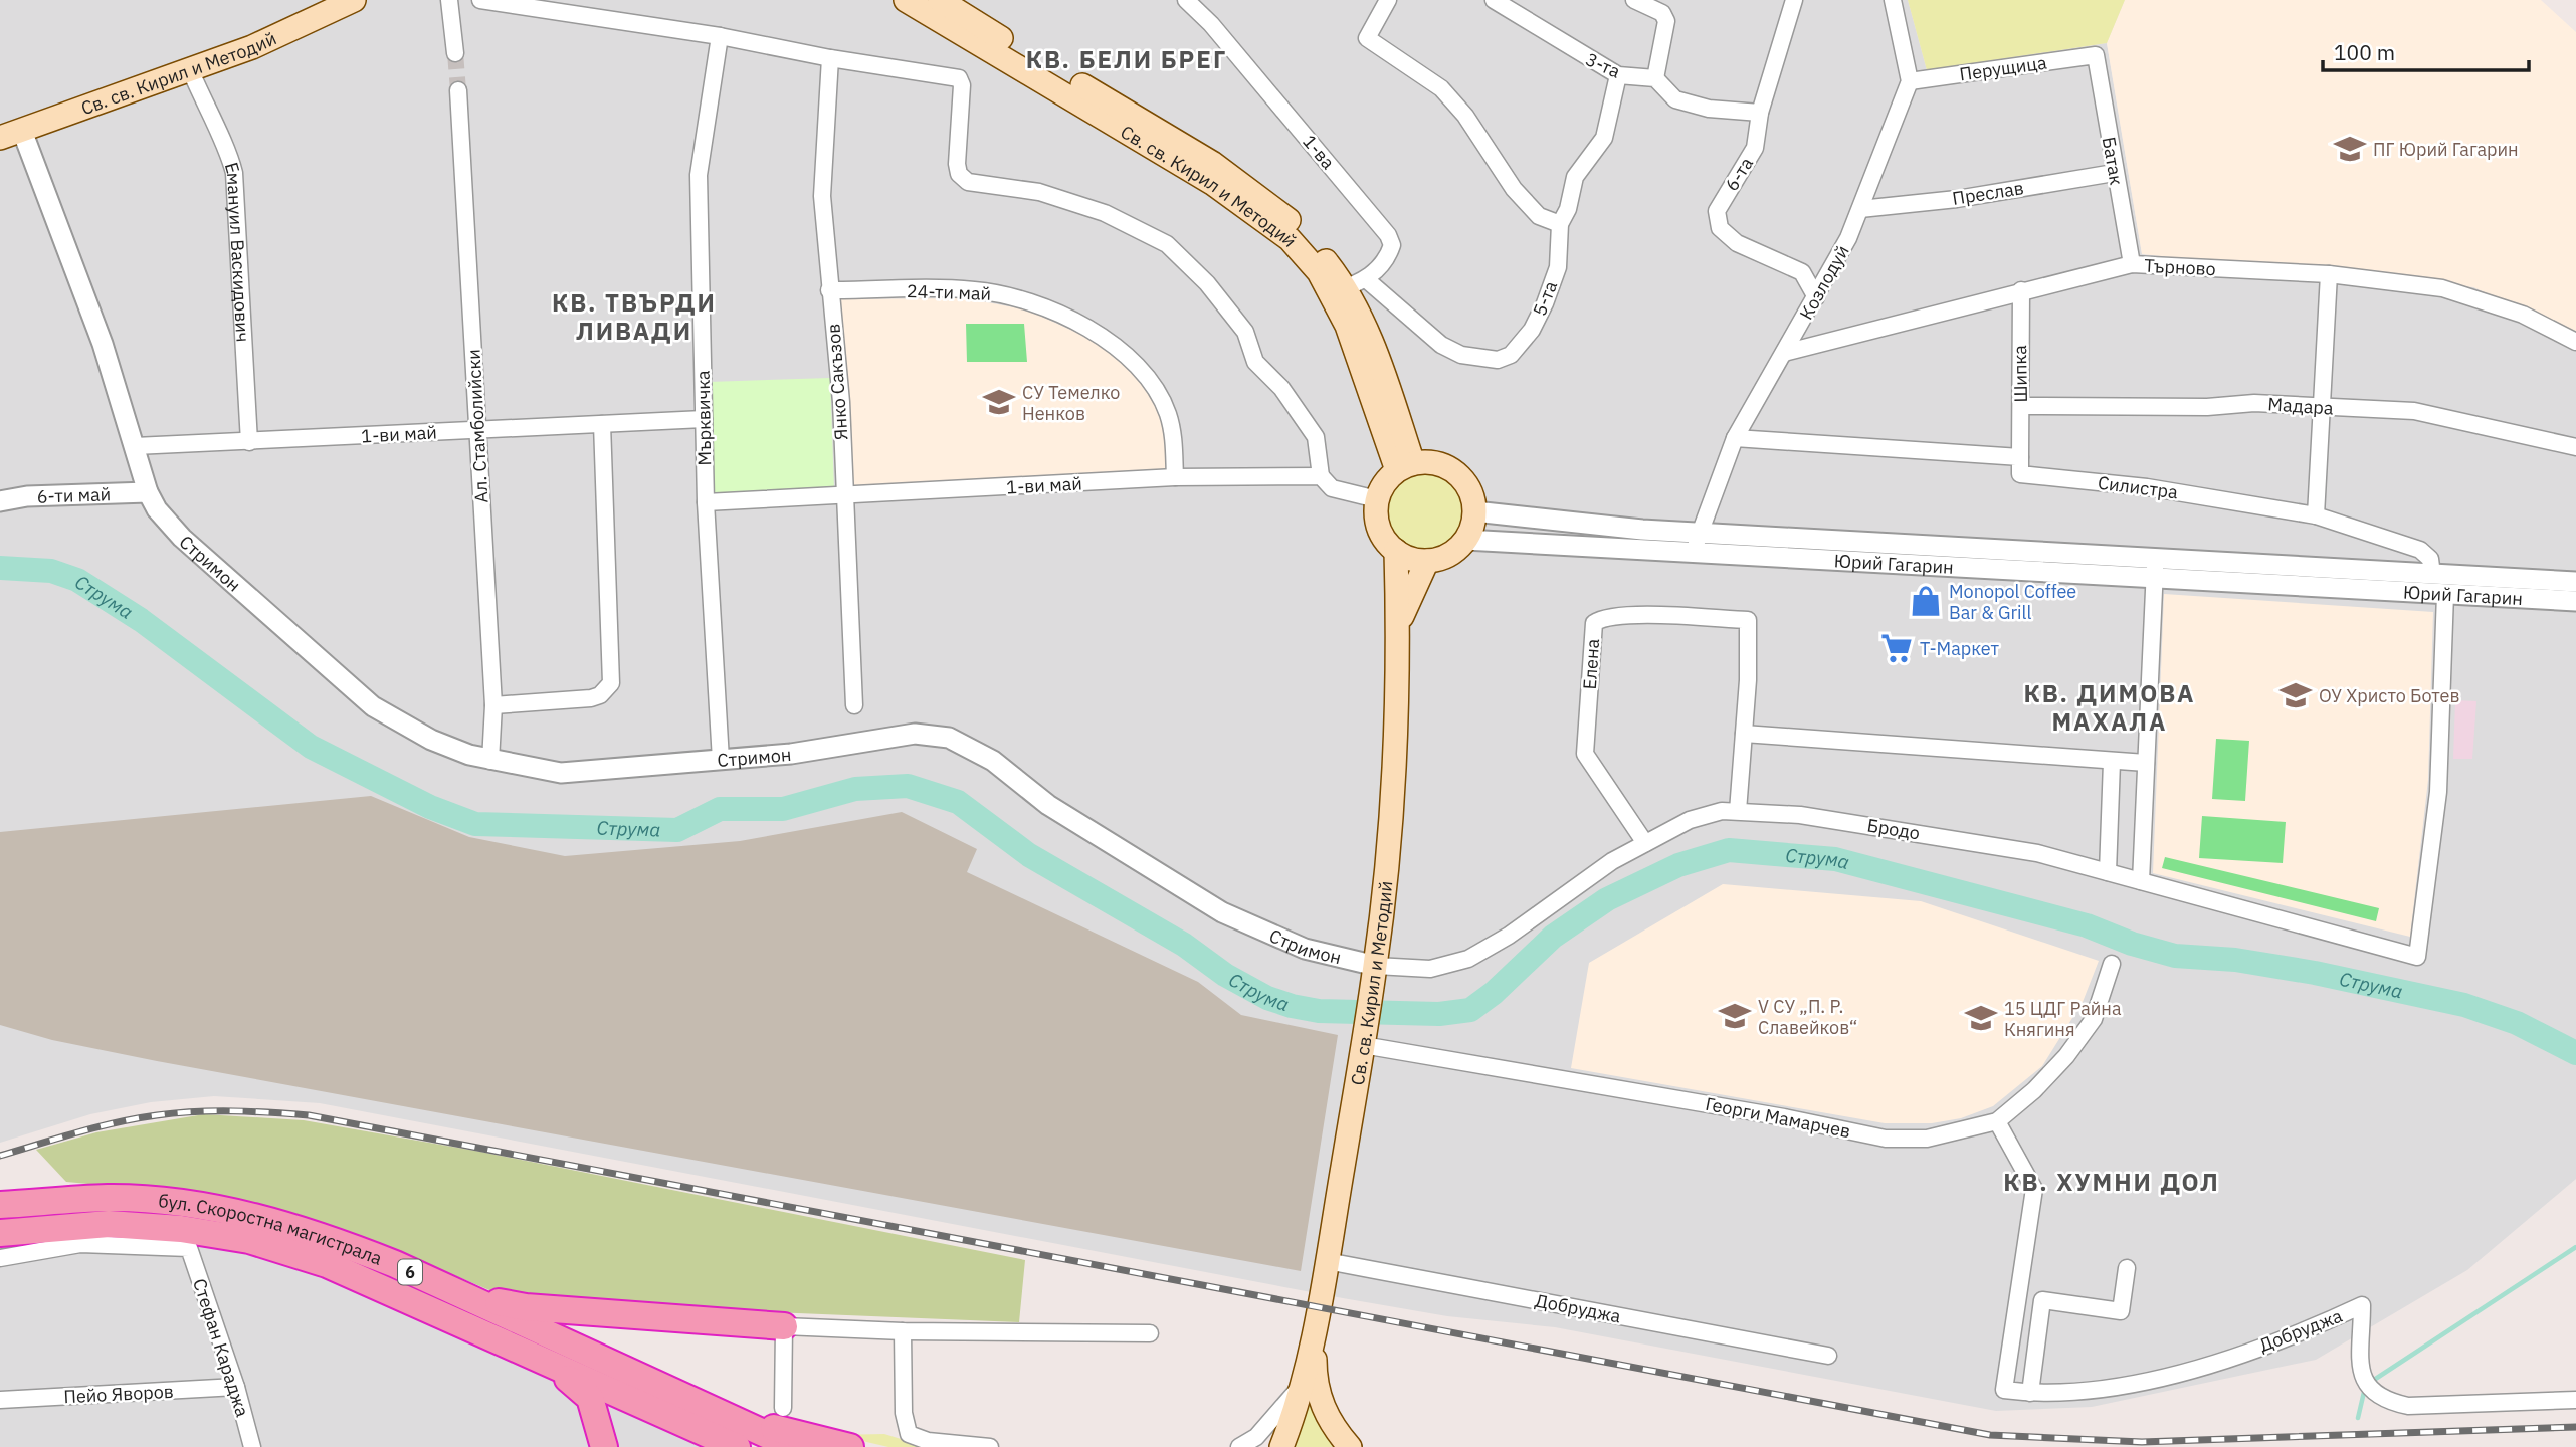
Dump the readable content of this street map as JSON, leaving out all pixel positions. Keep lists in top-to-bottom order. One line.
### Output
{"streets":{"highway":["бул. Скоростна магистрала","6"],"main road":["Св. св. Кирил и Методий"],"street":["3-та","Перущица","1-ва","Батак","6-та","Преслав","Емануил Васкидович","Търново","Козлодуй","24-ти май","5-та","Шипка","Янко Сакъзов","Мадара","Мърквичка","Ал. Стамболийски","1-ви май","Силистра","6-ти май","Стримон","Юрий Гагарин","Елена","Бродо","Георги Мамарчев","Добруджа","Стефан Караджа","Пейо Яворов"]},"crossings":[["3-та","5-та"],["Перущица","Батак"],["Перущица","Козлодуй"],["Св. св. Кирил и Методий","1-ва"],["Св. св. Кирил и Методий","Емануил Васкидович"],["Св. св. Кирил и Методий","5-та"],["Св. св. Кирил и Методий","1-ви май"],["Св. св. Кирил и Методий","Стримон"],["Св. св. Кирил и Методий","Юрий Гагарин"],["Св. св. Кирил и Методий","Бродо"],["Св. св. Кирил и Методий","Георги Мамарчев"],["Св. св. Кирил и Методий","Добруджа"],["1-ва","5-та"],["Батак","Преслав"],["Батак","Търново"],["6-та","Козлодуй"],["Преслав","Козлодуй"],["Емануил Васкидович","1-ви май"],["Търново","Козлодуй"],["Търново","Шипка"],["Козлодуй","Юрий Гагарин"],["24-ти май","Янко Сакъзов"],["24-ти май","1-ви май"],["Шипка","Мадара"],["Шипка","Силистра"],["Янко Сакъзов","1-ви май"],["Мърквичка","1-ви май"],["Мърквичка","Стримон"],["Ал. Стамболийски","1-ви май"],["Ал. Стамболийски","Стримон"],["1-ви май","Юрий Гагарин"],["6-ти май","Стримон"],["Стримон","Бродо"],["Юрий Гагарин","Бродо"],["Елена","Бродо"],["Георги Мамарчев","Добруджа"],["Стефан Караджа","Пейо Яворов"]],"districts":["КВ. БЕЛИ БРЕГ","КВ. ТВЪРДИ ЛИВАДИ","КВ. ДИМОВА МАХАЛА","КВ. ХУМНИ ДОЛ"],"water":["Струма"],"places":{"school or university":["ПГ Юрий Гагарин","СУ Темелко Ненков","ОУ Христо Ботев","V СУ „П. Р. Славейков“","15 ЦДГ Райна Княгиня"],"shop":["Monopol Coffee Bar & Grill"],"supermarket":["Т-Маркет"]},"scale_bar":"100 m"}
